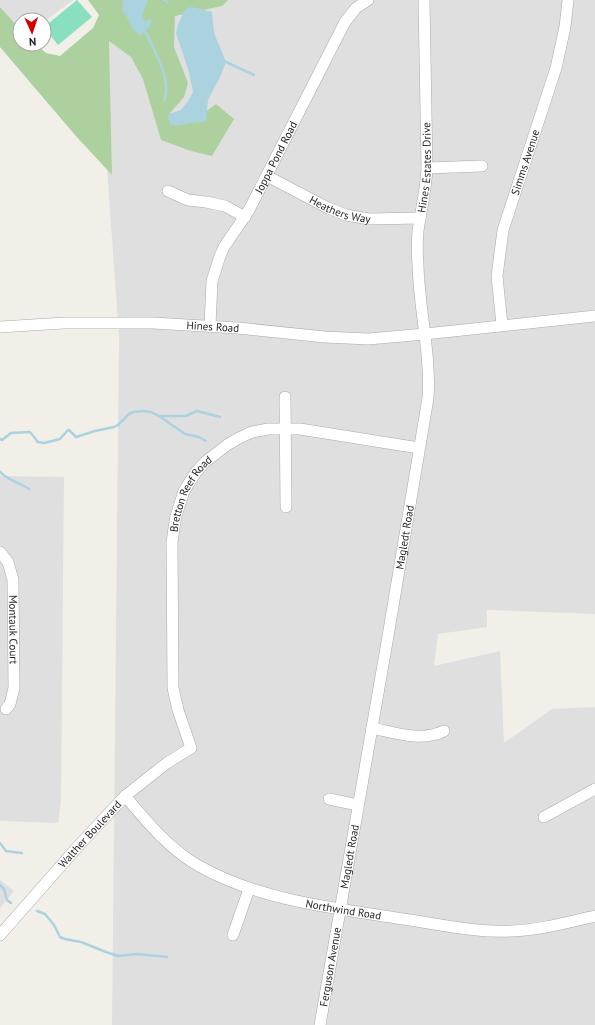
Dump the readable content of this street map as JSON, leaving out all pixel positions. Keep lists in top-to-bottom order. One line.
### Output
{"streets":{"street":["Joppa Pond Road","Simms Avenue","Hines Estates Drive","Heathers Way","Hines Road","Bretton Reef Road","Magledt Road","Montauk Court","Walther Boulevard","Northwind Road","Ferguson Avenue"]},"crossings":[["Joppa Pond Road","Heathers Way"],["Joppa Pond Road","Hines Road"],["Hines Estates Drive","Heathers Way"],["Hines Estates Drive","Hines Road"],["Hines Estates Drive","Magledt Road"],["Hines Road","Magledt Road"],["Bretton Reef Road","Magledt Road"],["Bretton Reef Road","Walther Boulevard"],["Magledt Road","Northwind Road"],["Magledt Road","Ferguson Avenue"],["Walther Boulevard","Northwind Road"],["Northwind Road","Ferguson Avenue"]],"north":"bottom"}
